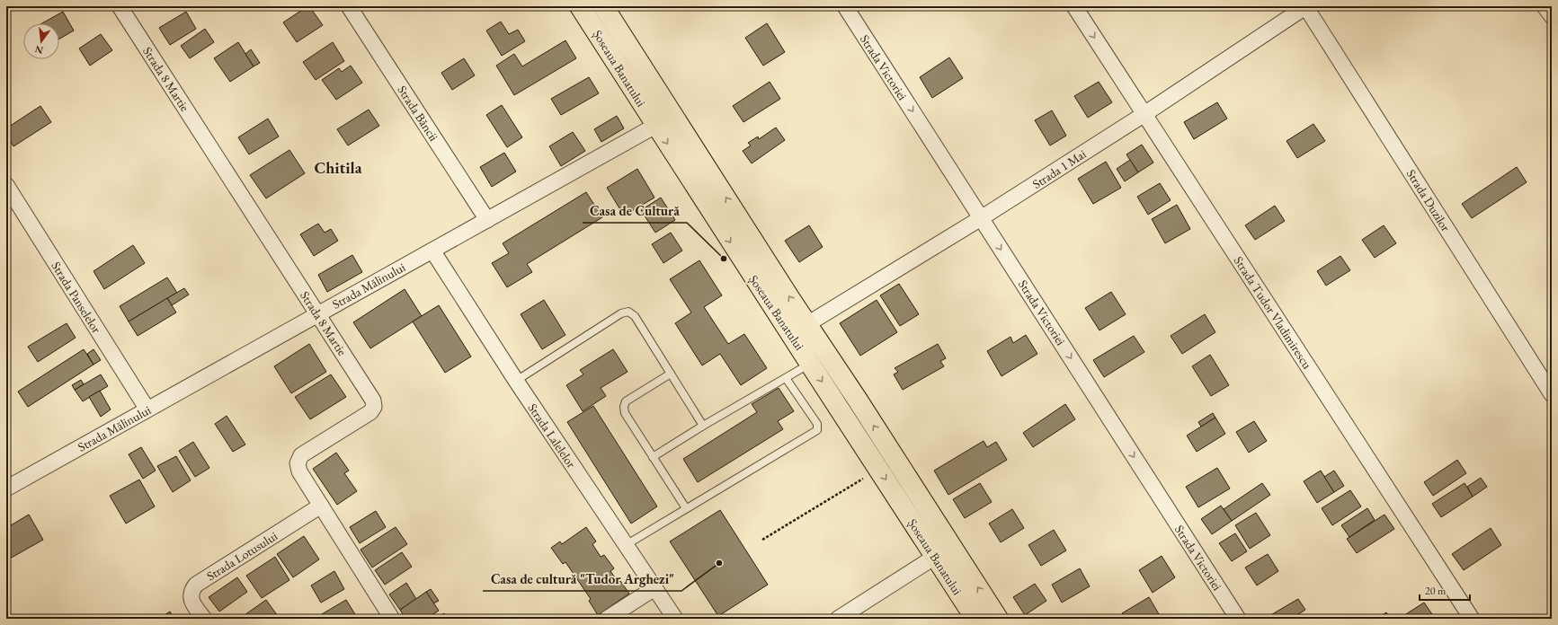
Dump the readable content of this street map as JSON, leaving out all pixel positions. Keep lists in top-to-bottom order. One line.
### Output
{"streets":{"main road":["Șoseaua Banatului"],"street":["Strada Victoriei","Strada 8 Martie","Strada Băncii","Strada 1 Mai","Strada Duzilor","Strada Mălinului","Strada Panselelor","Strada Tudor Vladimirescu","Strada Lalelelor","Strada Lotusului"]},"crossings":[["Strada Victoriei","Strada 1 Mai"],["Șoseaua Banatului","Strada 1 Mai"],["Șoseaua Banatului","Strada Mălinului"],["Strada 8 Martie","Strada Mălinului"],["Strada 8 Martie","Strada Lotusului"],["Strada Băncii","Strada Mălinului"],["Strada 1 Mai","Strada Duzilor"],["Strada 1 Mai","Strada Tudor Vladimirescu"],["Strada Mălinului","Strada Panselelor"],["Strada Mălinului","Strada Lalelelor"]],"one_way":["Strada Victoriei"],"districts":["Chitila"],"places":["Casa de Cultură","Casa de cultură \"Tudor Arghezi\""],"scale_bar":"20 m","north":"bottom"}
